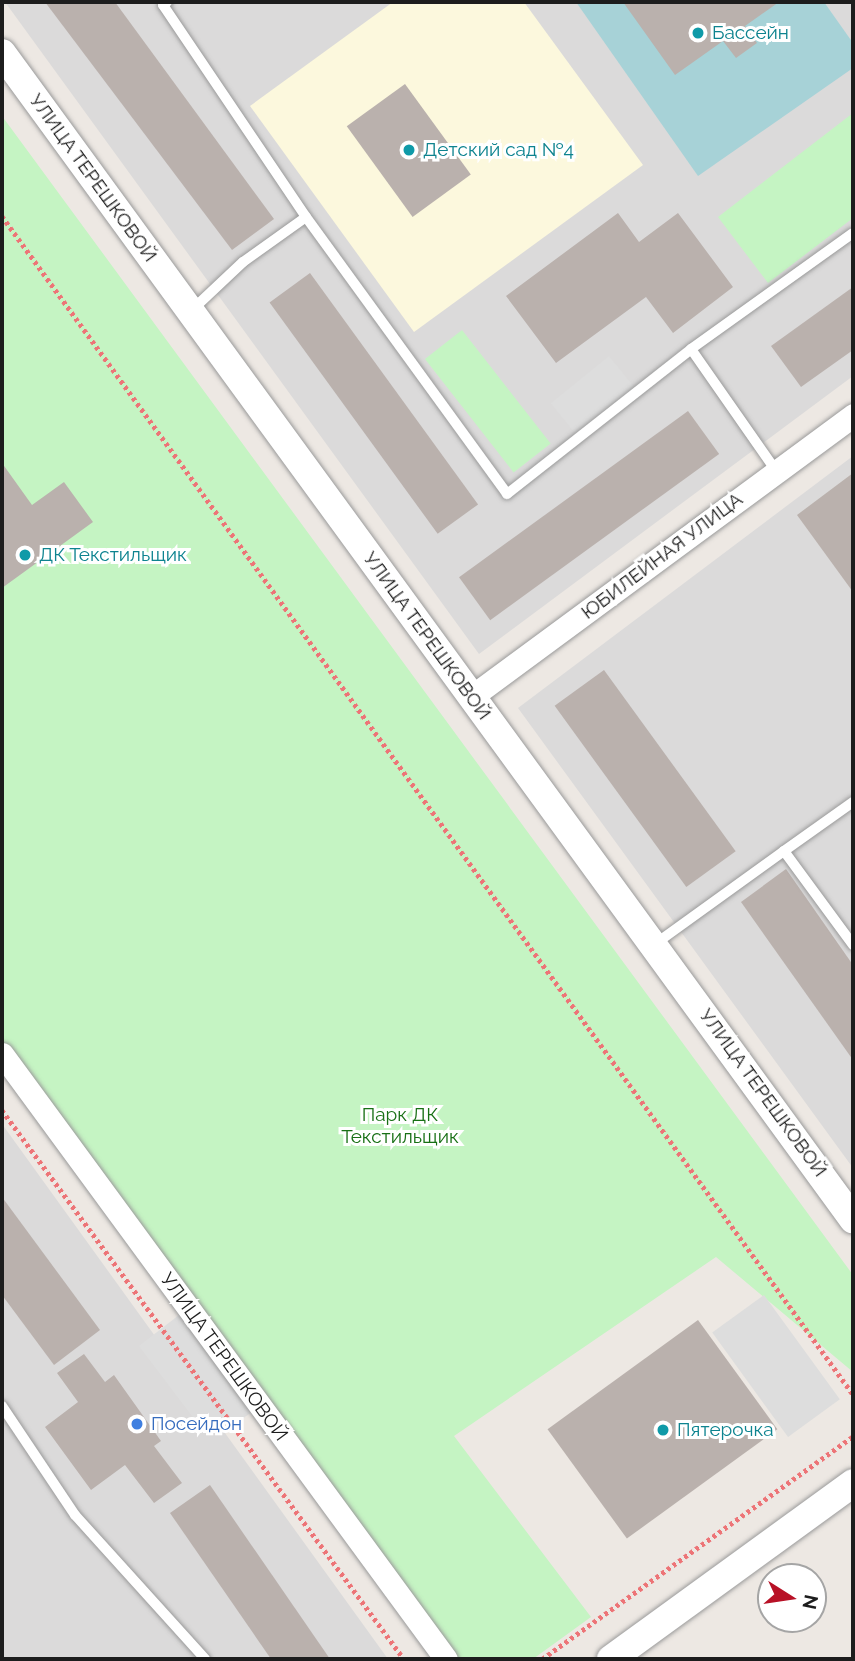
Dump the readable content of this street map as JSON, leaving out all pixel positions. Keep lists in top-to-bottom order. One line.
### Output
{"streets":{"street":["УЛИЦА ТЕРЕШКОВОЙ","ЮБИЛЕЙНАЯ УЛИЦА"]},"crossings":[["УЛИЦА ТЕРЕШКОВОЙ","ЮБИЛЕЙНАЯ УЛИЦА"]],"parks":["Парк ДК Текстильщик"],"places":["Бассейн","Детский сад №4","ДК Текстильщик","Посейдон","Пятерочка"],"north":"right"}
